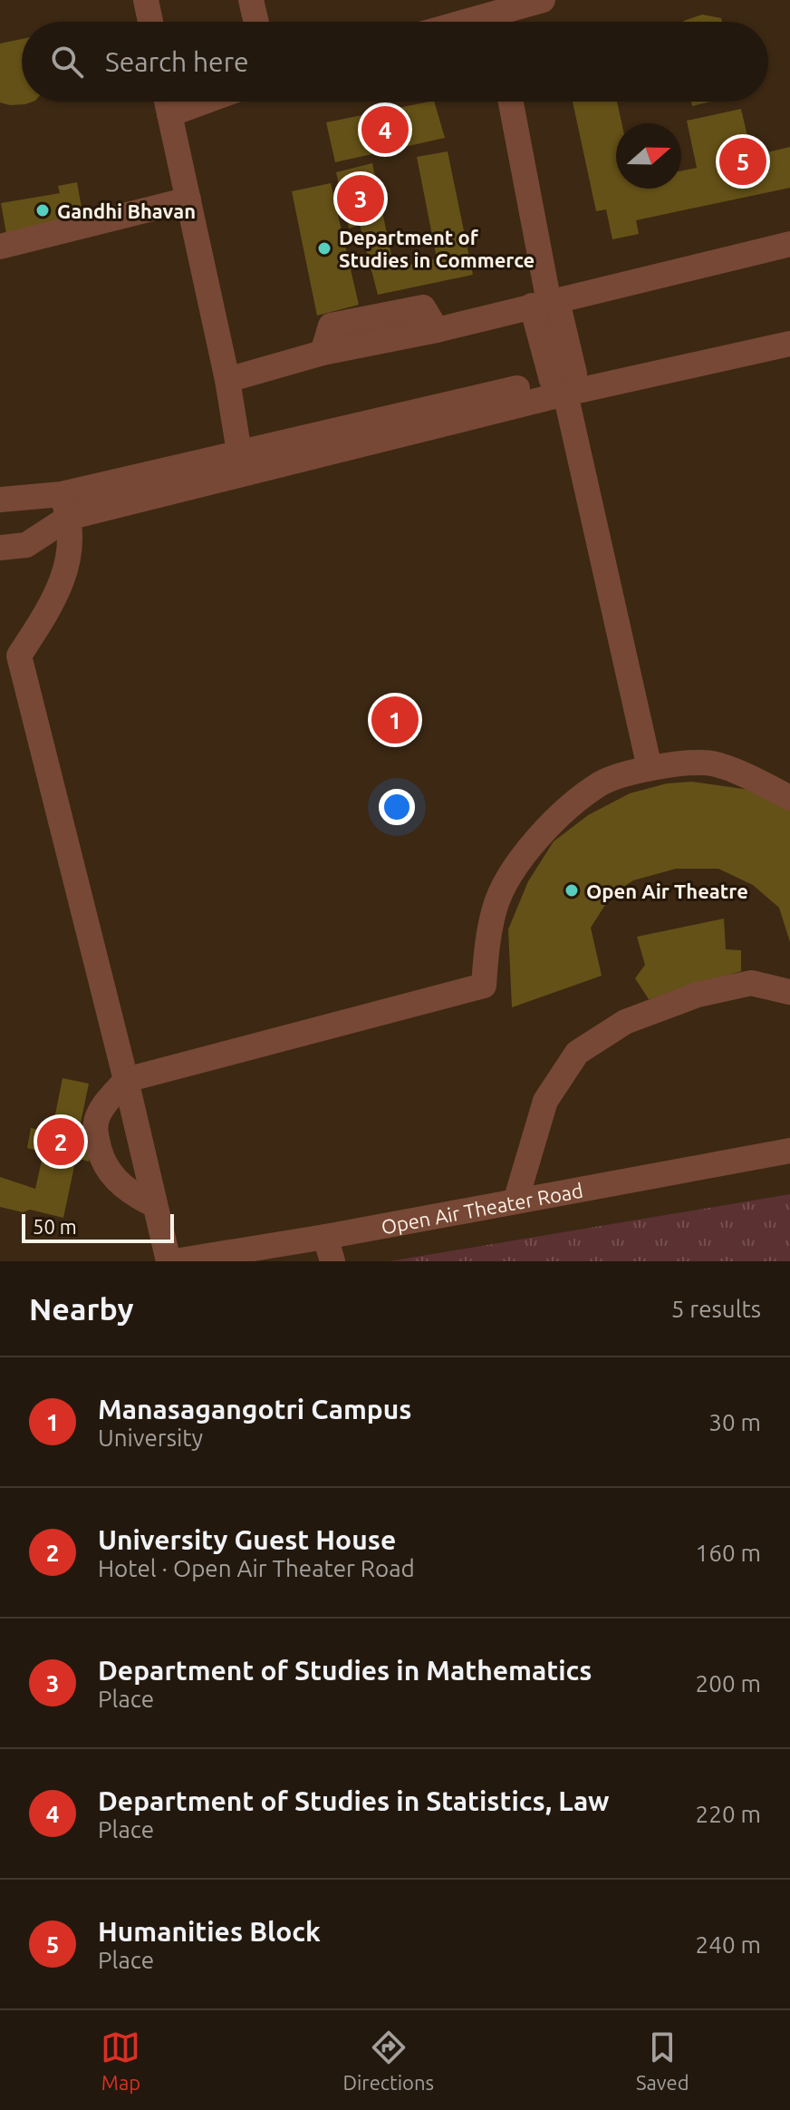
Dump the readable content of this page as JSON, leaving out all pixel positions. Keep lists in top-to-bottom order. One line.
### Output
{"streets":{"street":["Open Air Theater Road"]},"places":["Gandhi Bhavan","Department of Studies in Commerce","Open Air Theatre"],"scale_bar":"50 m","north":"right","page":{"search":"Search here","pins":["4","5","3","1","2"],"scale":"50 m","heading":["Nearby","5 results"],"list":[{"mark":"1","name":"Manasagangotri Campus","note":"University","value":"30 m"},{"mark":"2","name":"University Guest House","note":"Hotel · Open Air Theater Road","value":"160 m"},{"mark":"3","name":"Department of Studies in Mathematics","note":"Place","value":"200 m"},{"mark":"4","name":"Department of Studies in Statistics, Law","note":"Place","value":"220 m"},{"mark":"5","name":"Humanities Block","note":"Place","value":"240 m"}],"nav":["Map","Directions","Saved"]}}
